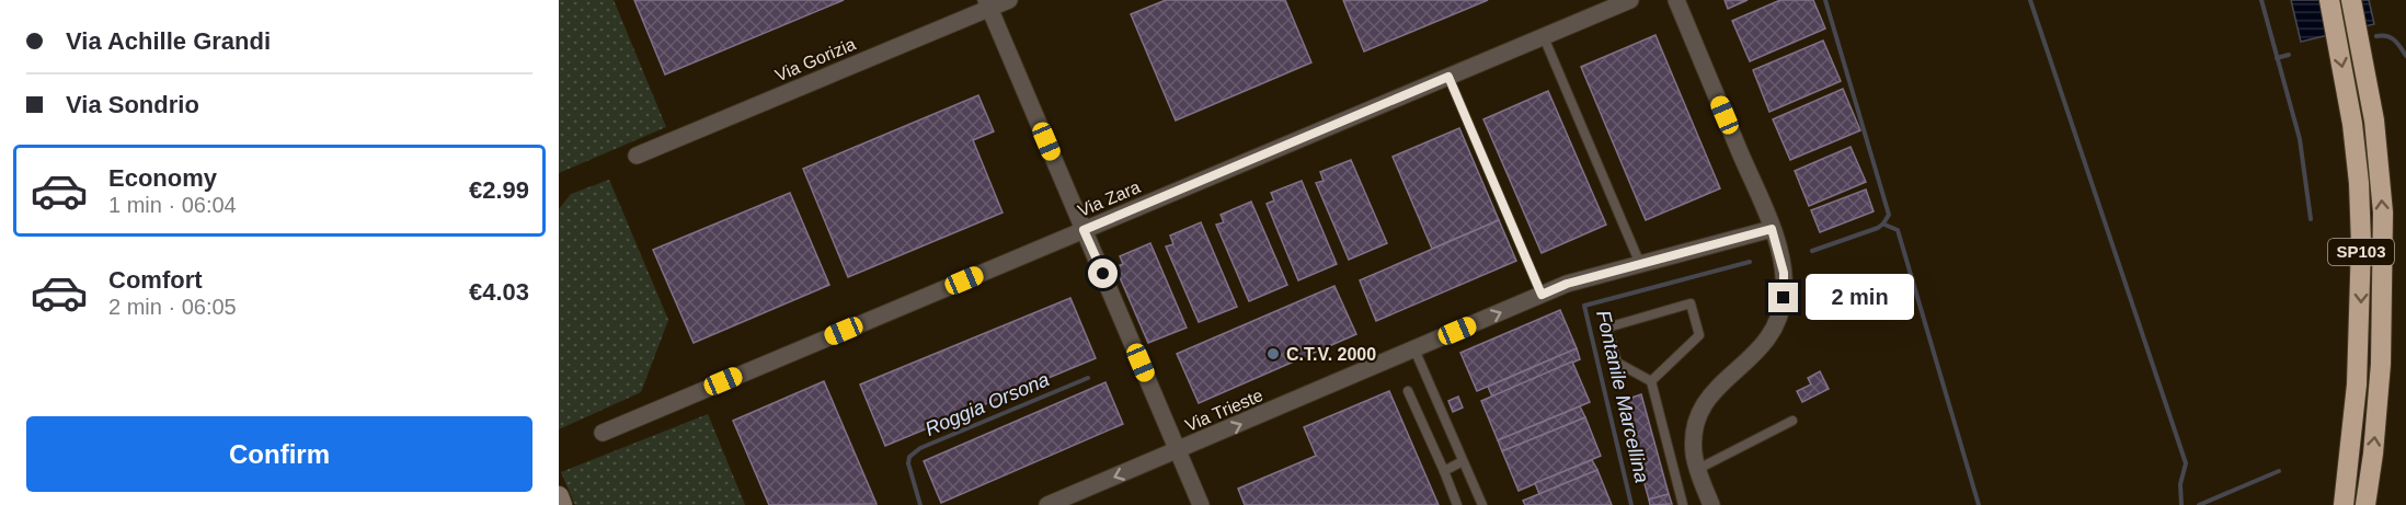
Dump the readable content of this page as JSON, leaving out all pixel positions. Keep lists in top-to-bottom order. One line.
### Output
{"streets":{"highway":["SP103"],"street":["Via Gorizia","Via Zara","Via Trieste"]},"water":["Fontanile Marcellina","Roggia Orsona"],"places":["C.T.V. 2000"],"page":{"banner":["Via Achille Grandi","Via Sondrio"],"list":[{"name":"Economy","note":"1 min · 06:04","value":"€2.99"},{"name":"Comfort","note":"2 min · 06:05","value":"€4.03"}],"bubble":"2 min","buttons":"Confirm"}}
